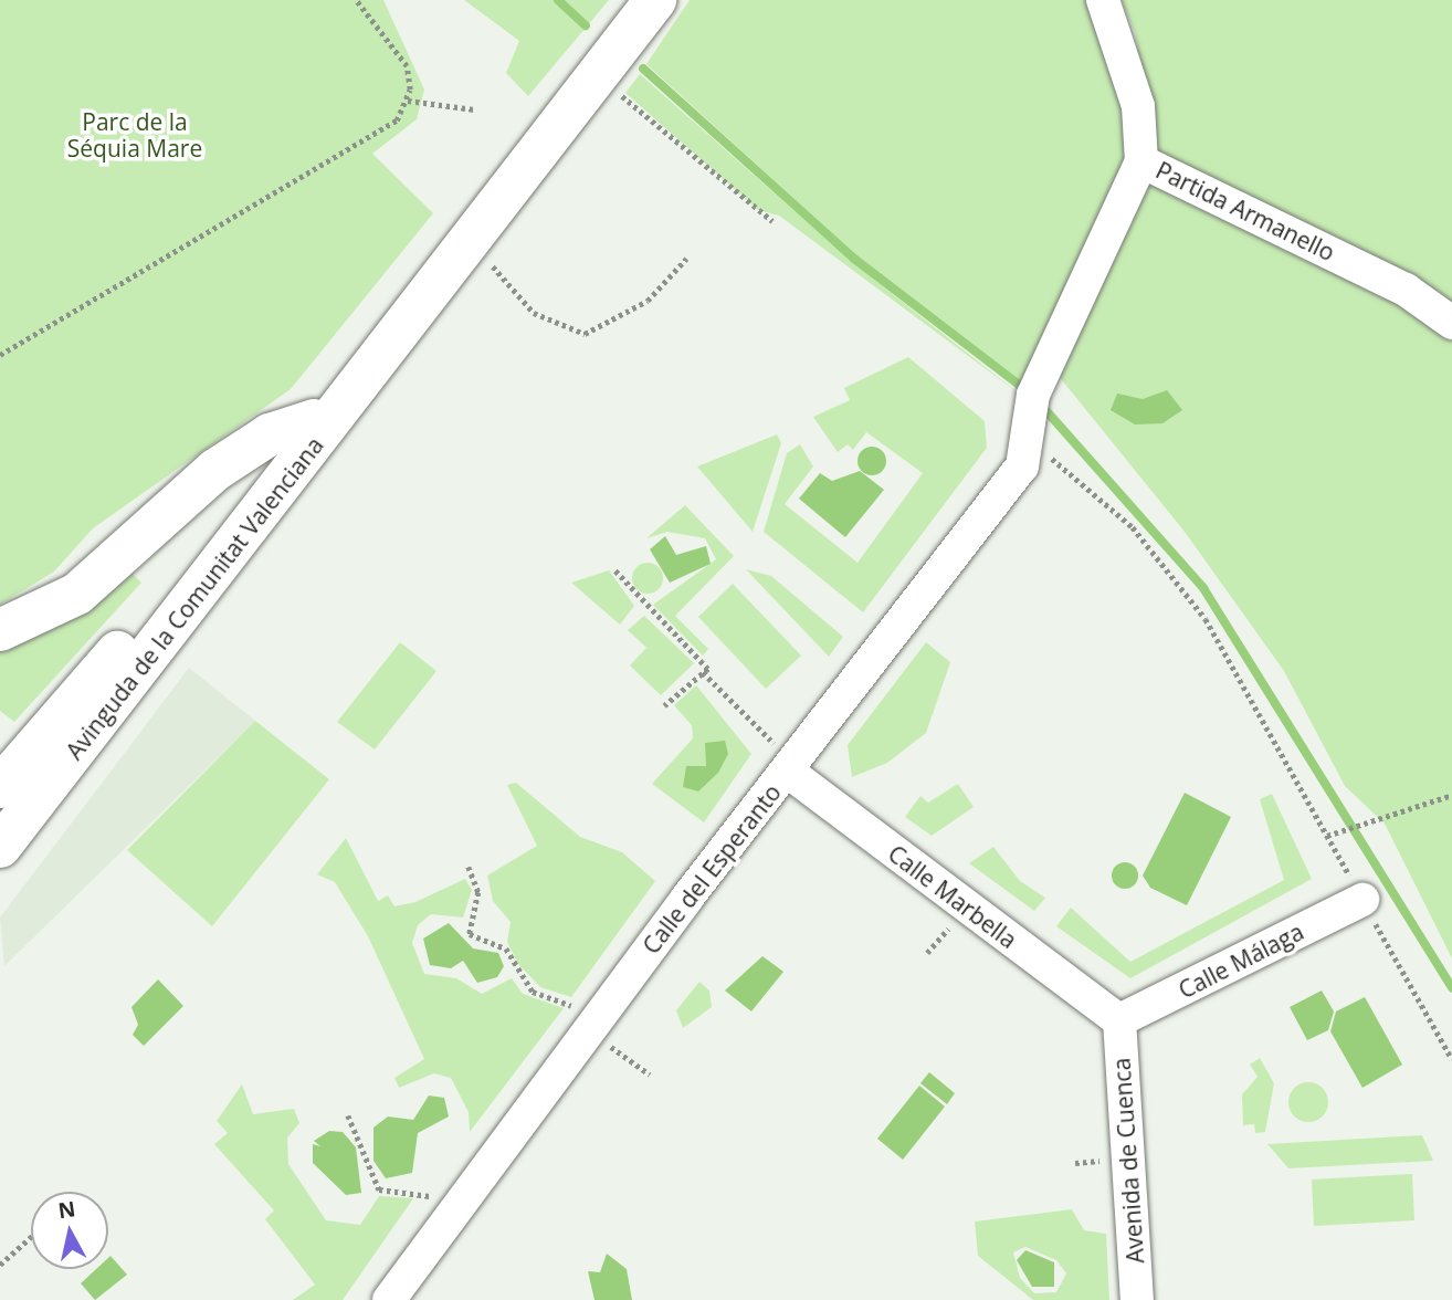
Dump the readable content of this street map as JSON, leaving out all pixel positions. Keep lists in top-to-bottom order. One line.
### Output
{"streets":{"main road":["Avinguda de la Comunitat Valenciana"],"street":["Partida Armanello","Calle del Esperanto","Calle Marbella","Calle Málaga","Avenida de Cuenca"]},"crossings":[["Partida Armanello","Calle del Esperanto"],["Calle del Esperanto","Calle Marbella"],["Calle Marbella","Calle Málaga"],["Calle Marbella","Avenida de Cuenca"],["Calle Málaga","Avenida de Cuenca"]],"parks":["Parc de la Séquia Mare"],"north":"top"}
